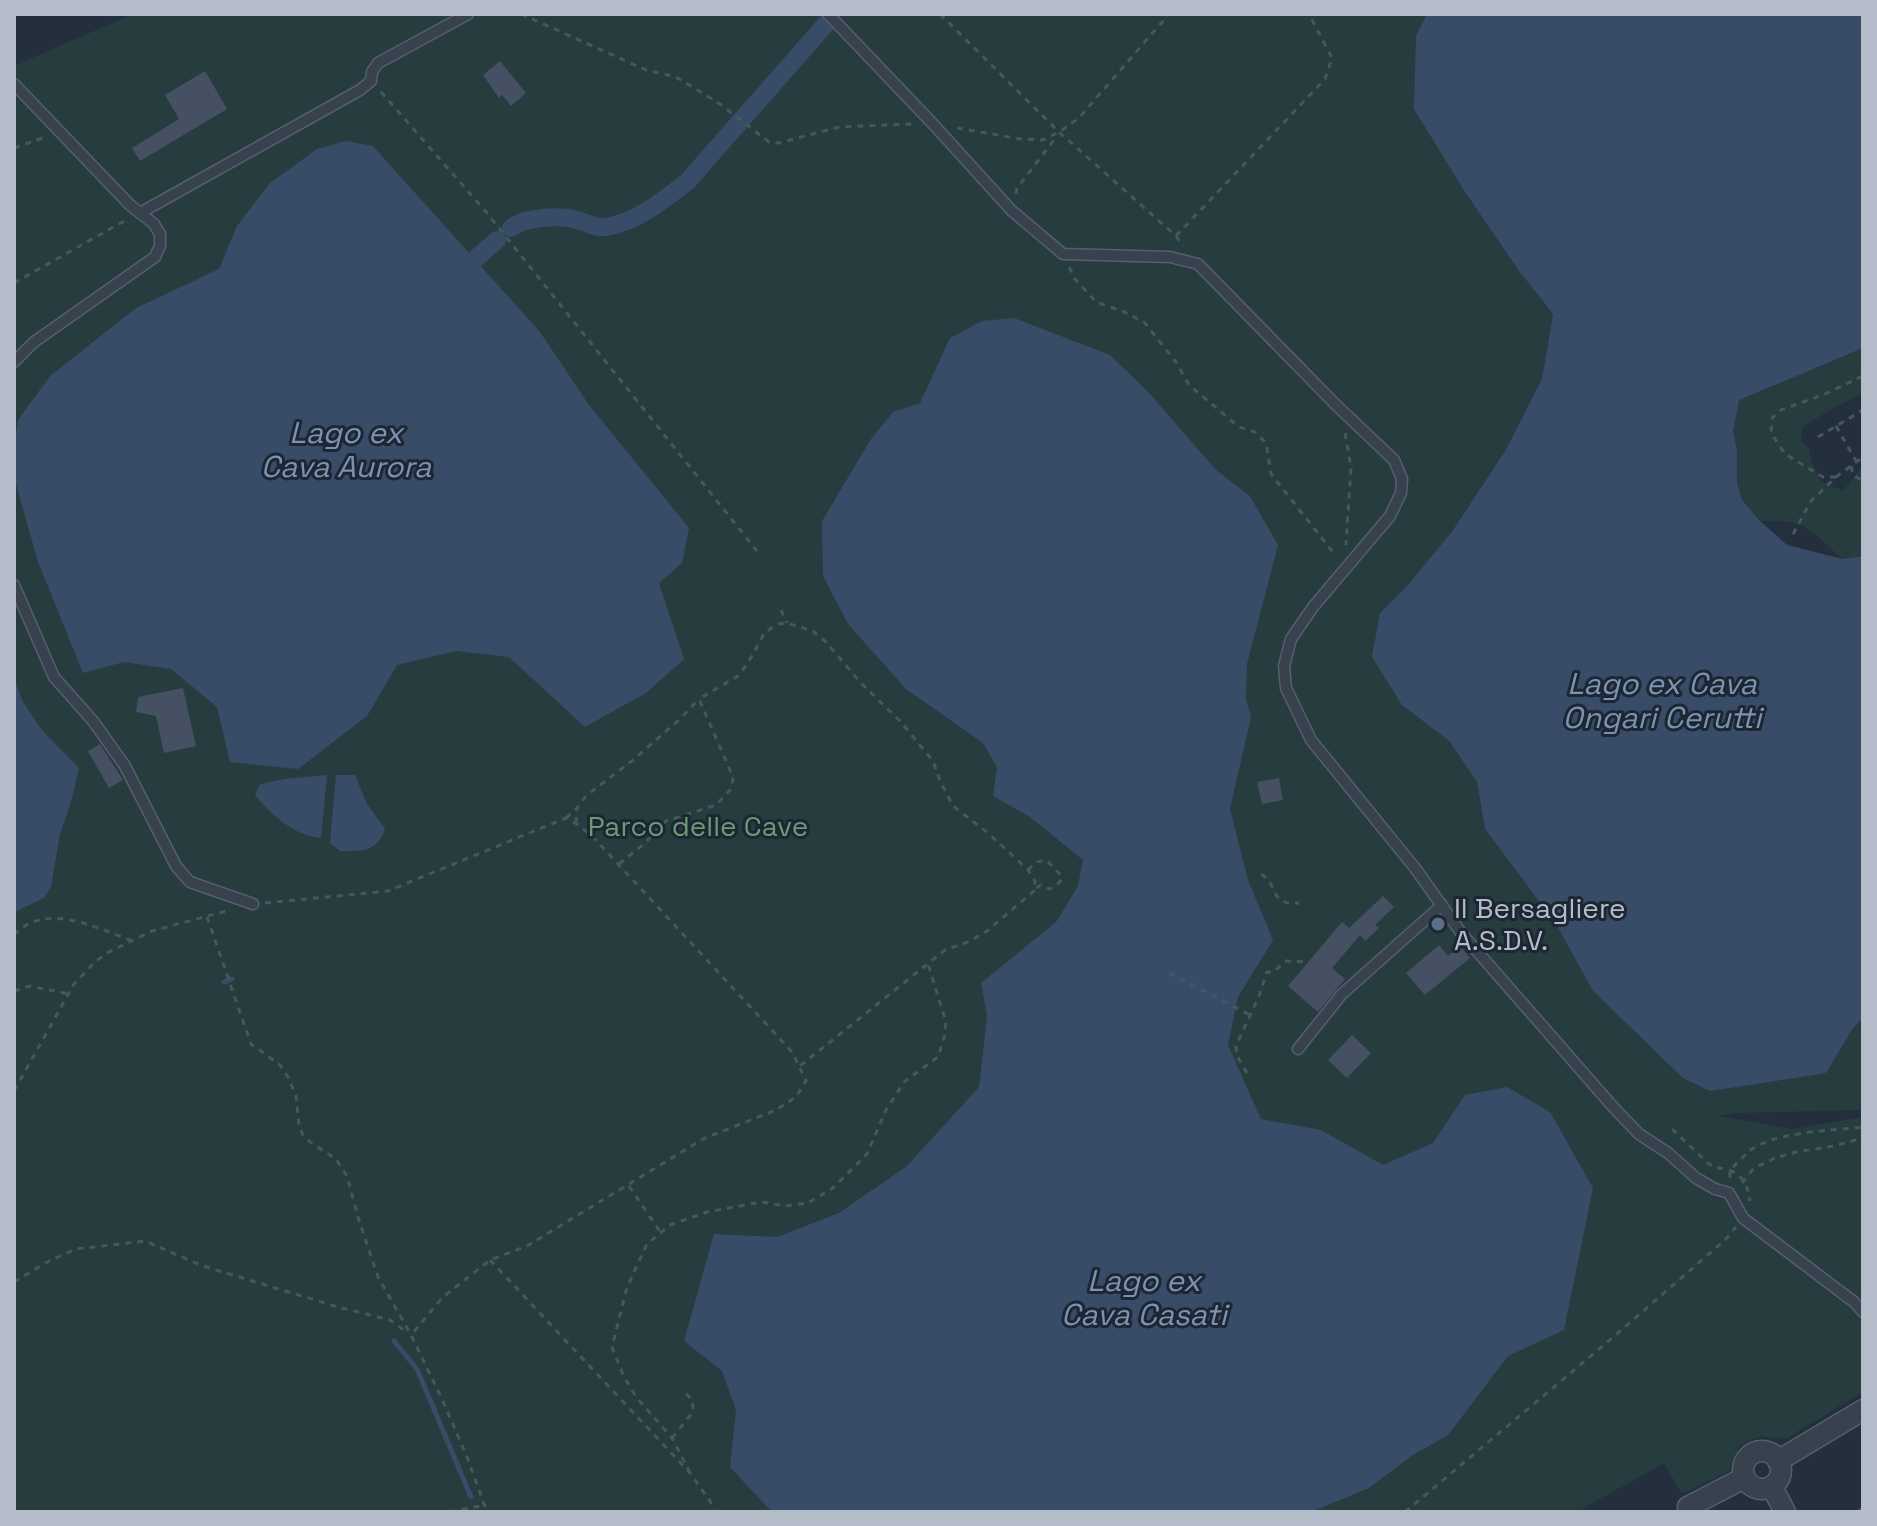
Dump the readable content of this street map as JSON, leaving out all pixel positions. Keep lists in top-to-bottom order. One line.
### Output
{"water":["Lago ex Cava Aurora","Lago ex Cava Ongari Cerutti","Lago ex Cava Casati"],"parks":["Parco delle Cave"],"places":["Il Bersagliere A.S.D.V."]}
